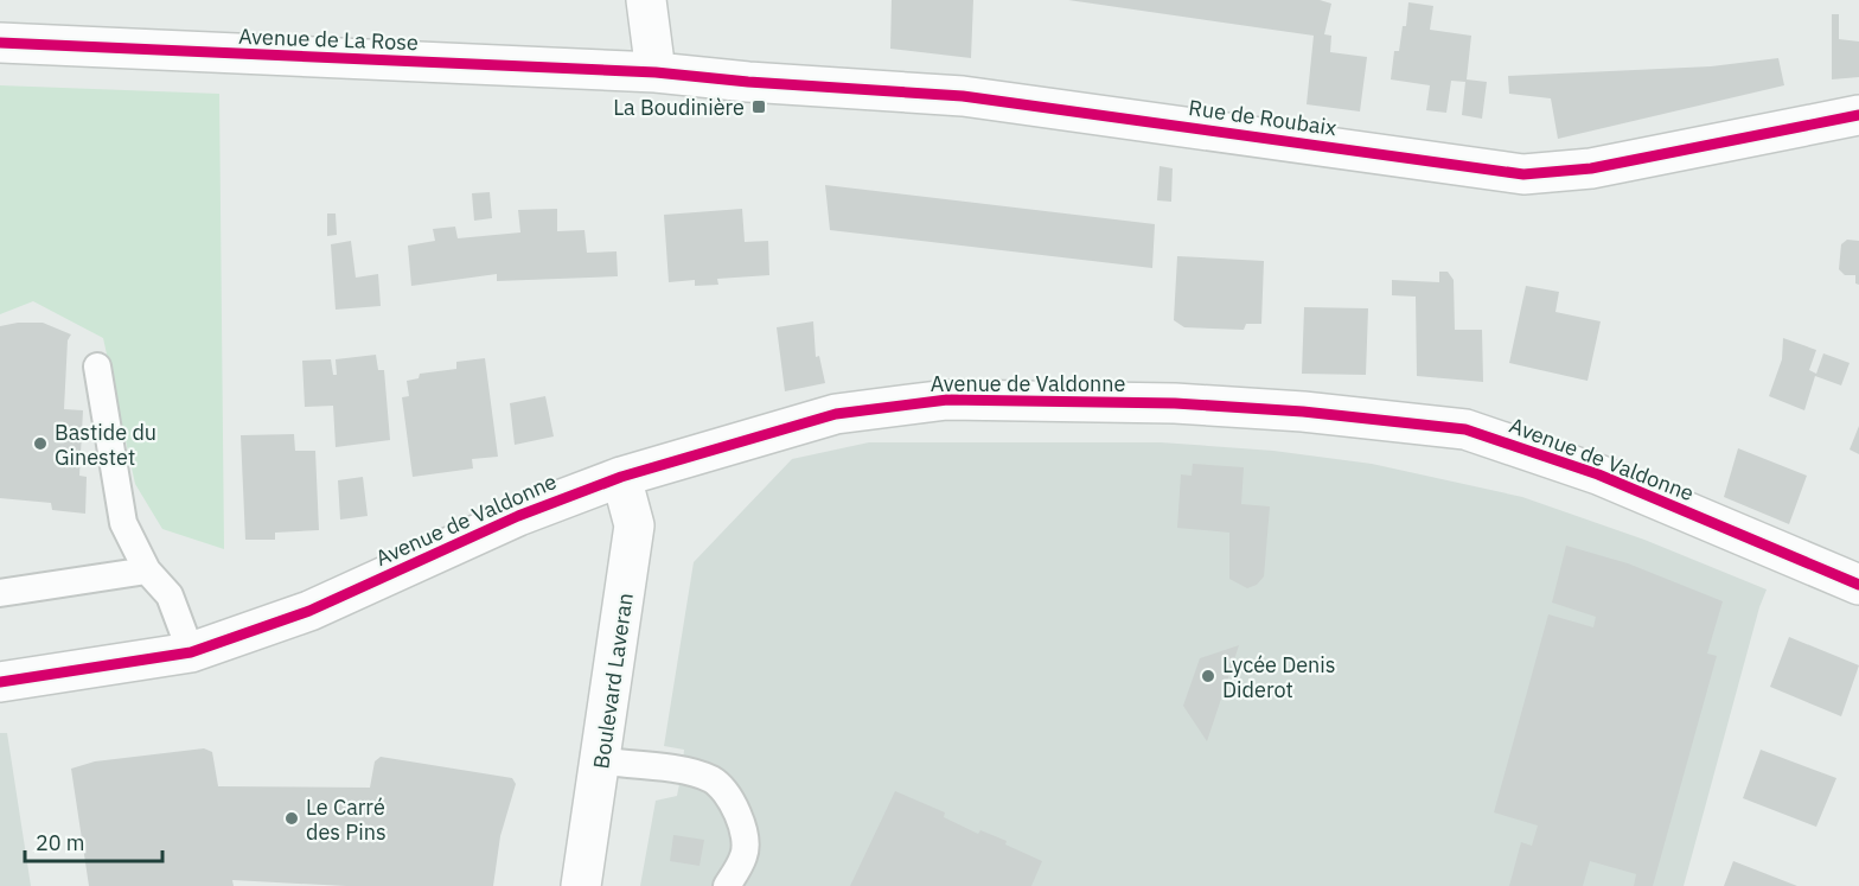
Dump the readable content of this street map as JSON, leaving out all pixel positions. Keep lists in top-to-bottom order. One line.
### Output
{"streets":{"street":["Avenue de La Rose","Rue de Roubaix","Avenue de Valdonne","Boulevard Laveran"]},"crossings":[["Avenue de La Rose","Rue de Roubaix"],["Avenue de Valdonne","Boulevard Laveran"]],"places":{"transit":["La Boudinière"],"other":["Bastide du Ginestet","Lycée Denis Diderot","Le Carré des Pins"]},"scale_bar":"20 m"}
